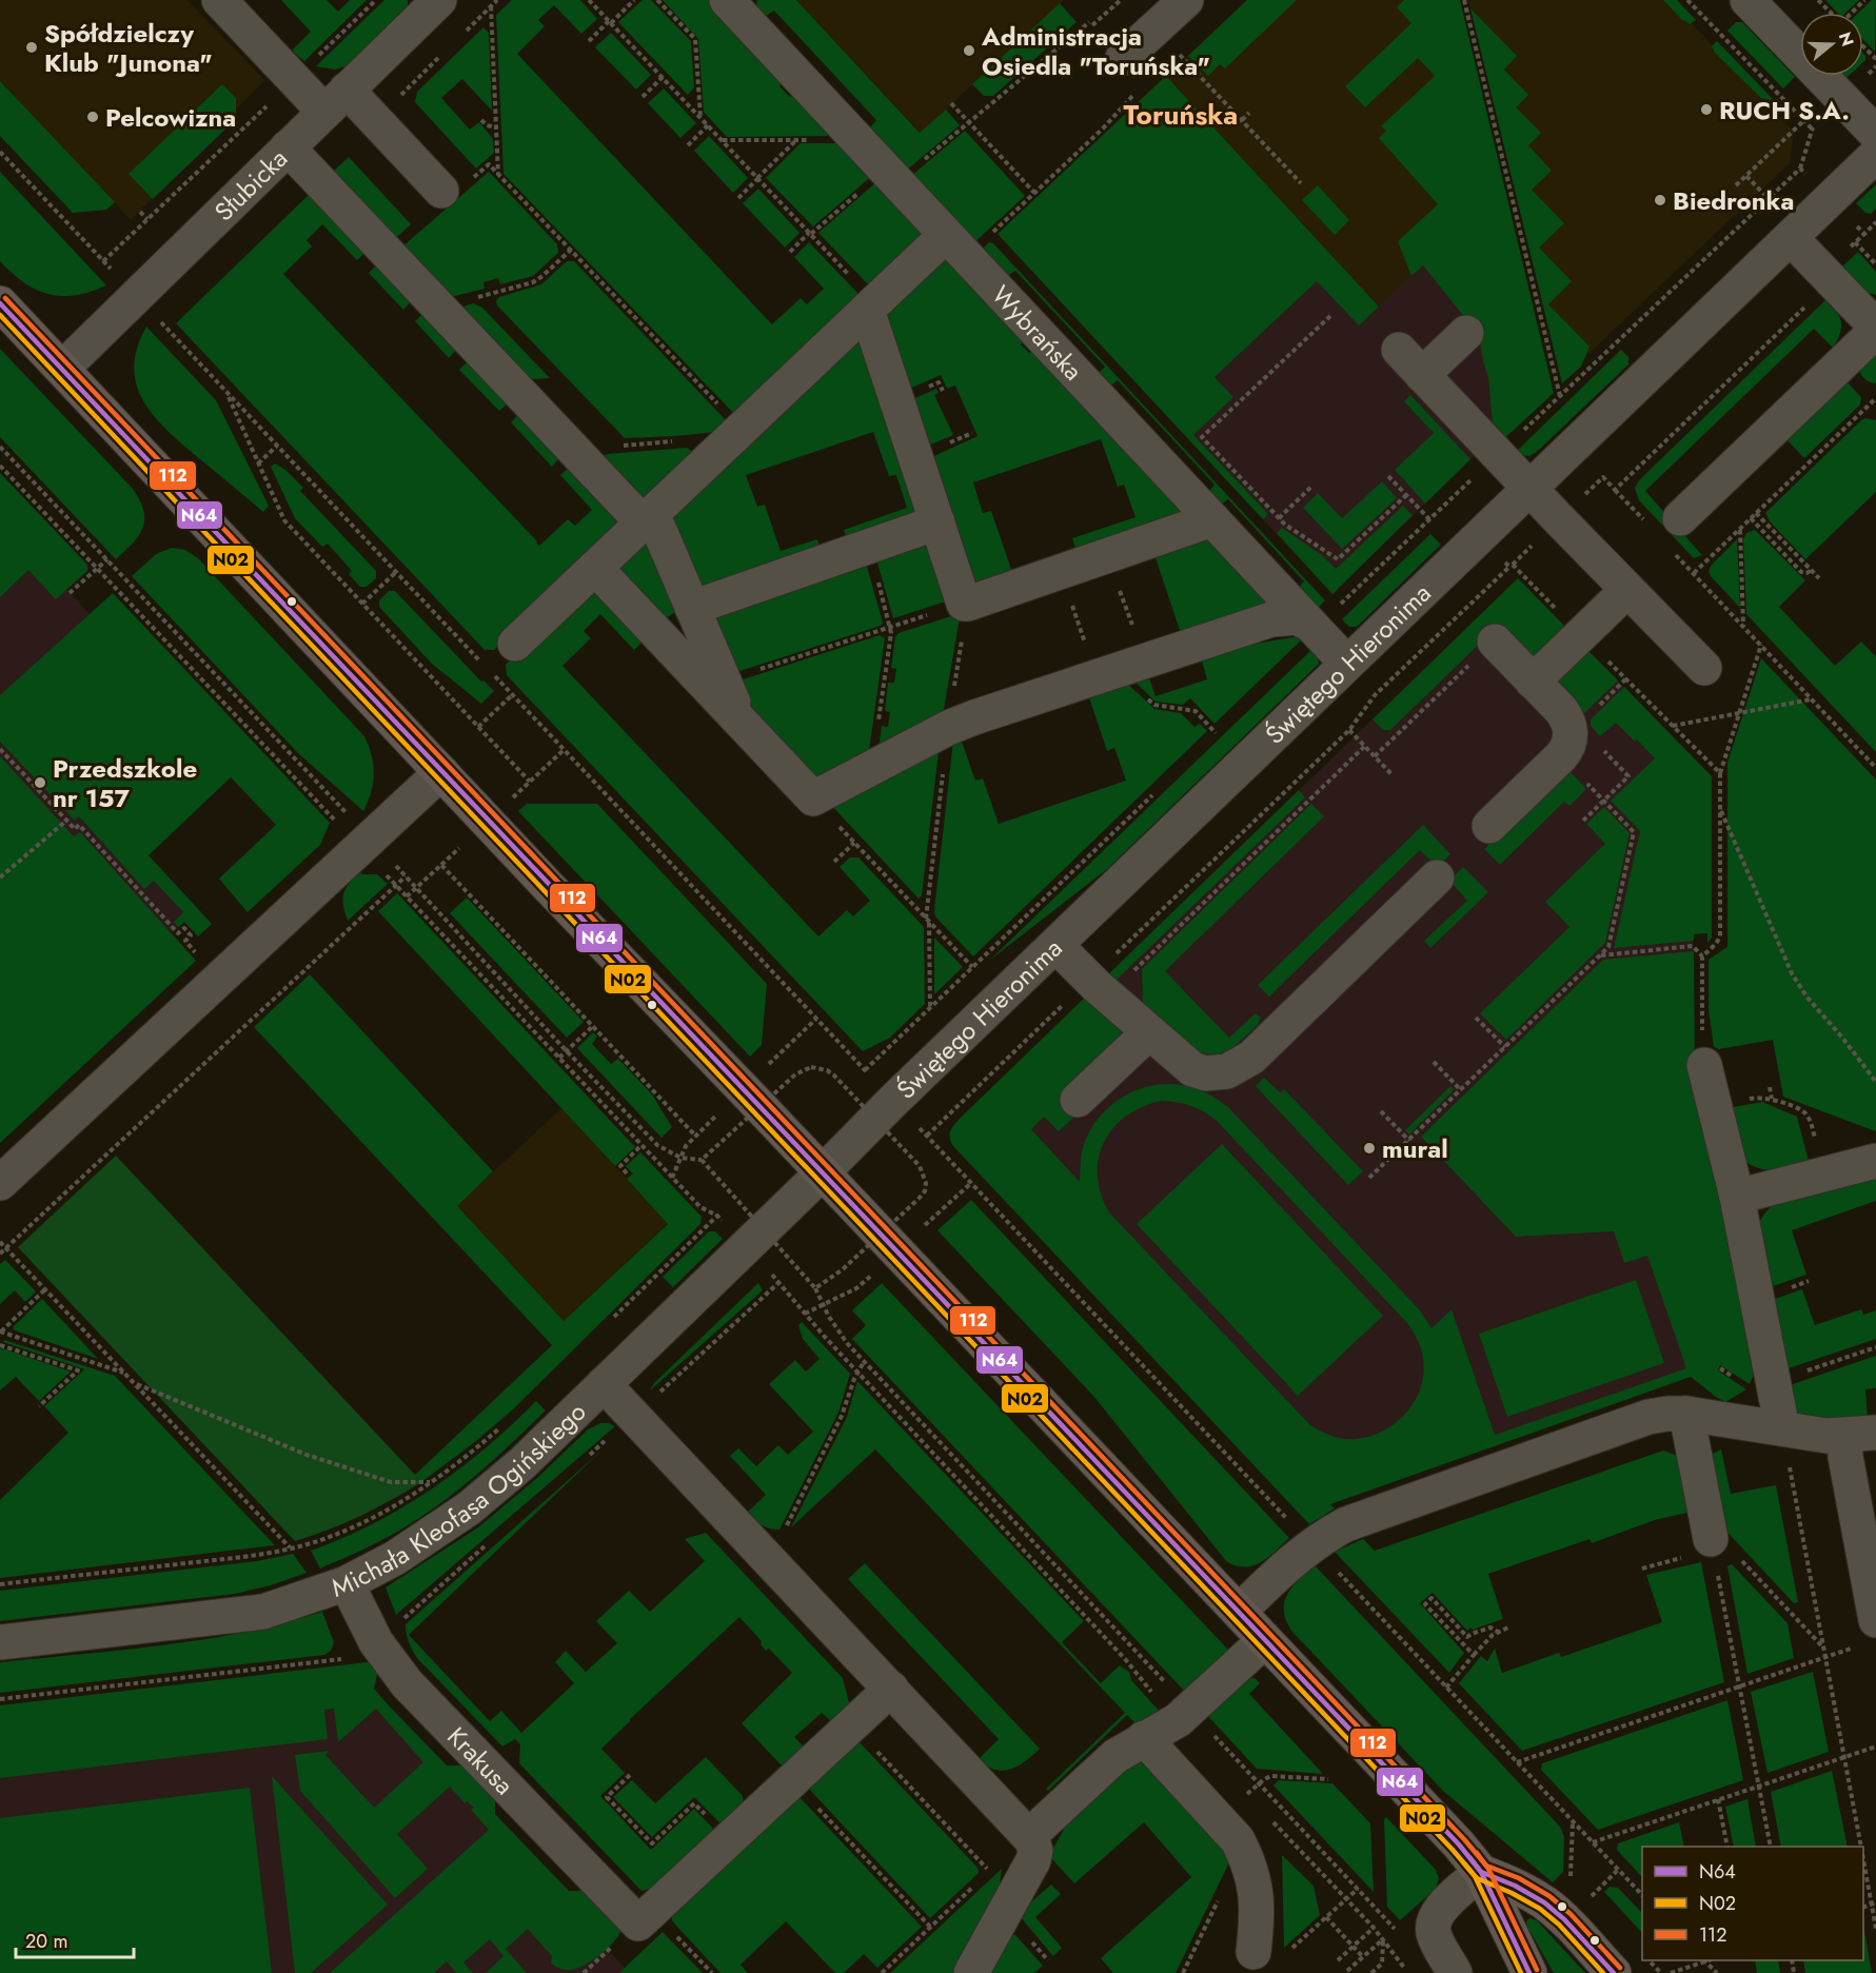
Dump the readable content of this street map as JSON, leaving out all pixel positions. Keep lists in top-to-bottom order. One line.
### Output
{"streets":{"street":["Słubicka","Wybrańska","Świętego Hieronima","Michała Kleofasa Ogińskiego","Krakusa"]},"crossings":[["Wybrańska","Świętego Hieronima"],["Świętego Hieronima","Michała Kleofasa Ogińskiego"],["Michała Kleofasa Ogińskiego","Krakusa"]],"districts":["Toruńska"],"places":["Spółdzielczy Klub \"Junona\"","Administracja Osiedla \"Toruńska\"","RUCH S.A.","Pelcowizna","Biedronka","Przedszkole nr 157","mural"],"lines":["transit line 112","transit line N64","transit line N02"],"legend":["N64","N02","112"],"scale_bar":"20 m","north":"right"}
